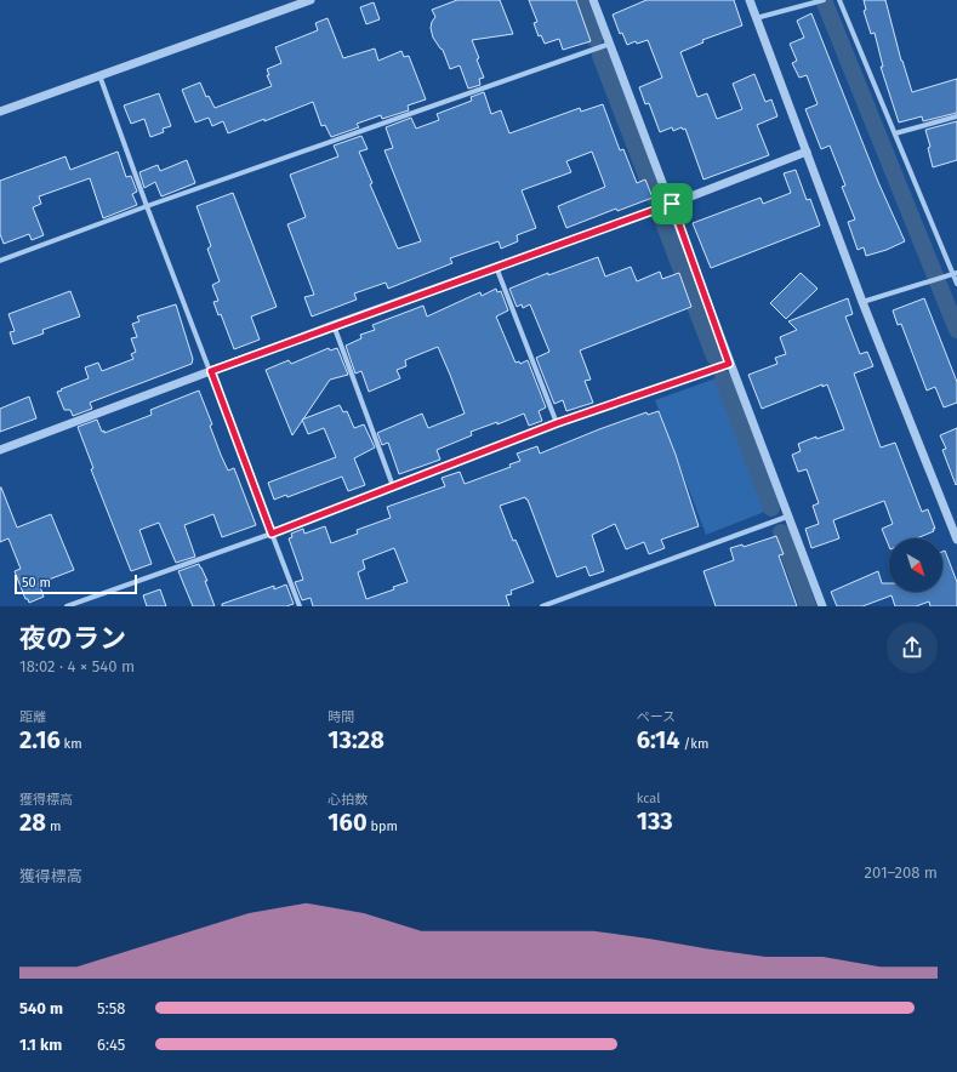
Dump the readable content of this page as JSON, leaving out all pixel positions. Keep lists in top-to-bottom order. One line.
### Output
{"scale_bar":"50 m","north":"bottom right","page":{"scale":"50 m","heading":["夜のラン","18:02 · 4 × 540 m"],"stats":[["距離","2.16 km"],["時間","13:28"],["ペース","6:14 /km"],["獲得標高","28 m"],["心拍数","160 bpm"],["kcal","133"]],"chart":["獲得標高","201–208 m"],"list":[{"name":"540 m","note":"5:58"},{"name":"1.1 km","note":"6:45"}]}}
